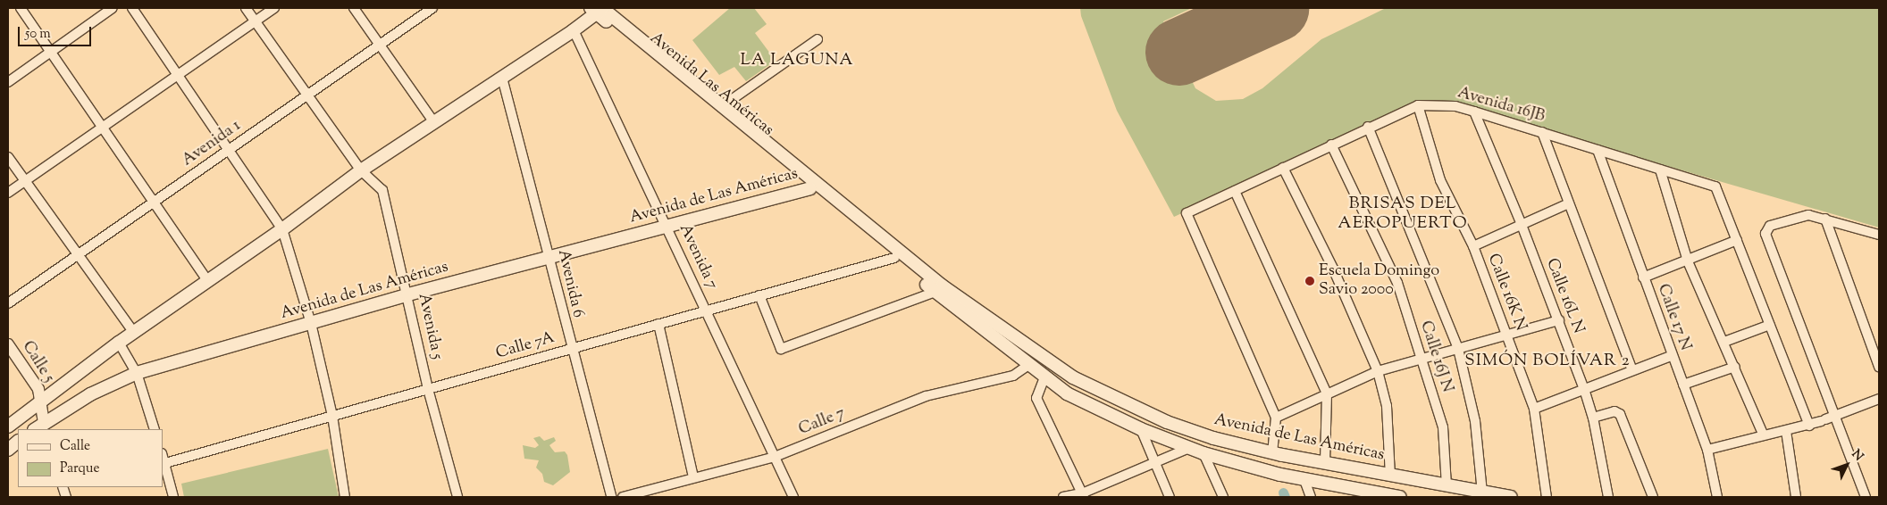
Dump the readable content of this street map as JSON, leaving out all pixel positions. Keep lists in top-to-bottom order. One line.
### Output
{"streets":{"main road":["Avenida Las Américas","Avenida de Las Américas"],"street":["Avenida 16JB","Avenida 1","Avenida 7","Avenida 6","Calle 16K N","Calle 16L N","Calle 17 N","Avenida 5","Calle 7A","Calle 16J N","Calle 5","Calle 7"]},"crossings":[["Avenida Las Américas","Avenida de Las Américas"],["Avenida 16JB","Calle 16K N"],["Avenida 16JB","Calle 16L N"],["Avenida 16JB","Calle 17 N"],["Avenida 16JB","Calle 16J N"],["Avenida 1","Avenida 5"],["Avenida de Las Américas","Avenida 7"],["Avenida de Las Américas","Avenida 6"],["Avenida de Las Américas","Avenida 5"],["Avenida de Las Américas","Calle 7A"],["Avenida de Las Américas","Calle 16J N"],["Avenida de Las Américas","Calle 5"],["Avenida de Las Américas","Calle 7"],["Avenida 7","Calle 7A"],["Avenida 7","Calle 7"],["Avenida 6","Calle 7A"],["Avenida 5","Calle 7A"]],"districts":["LA LAGUNA","BRISAS DEL AEROPUERTO","SIMÓN BOLÍVAR 2"],"places":["Escuela Domingo Savio 2000"],"legend":["Calle","Parque"],"scale_bar":"50 m","north":"top right"}
